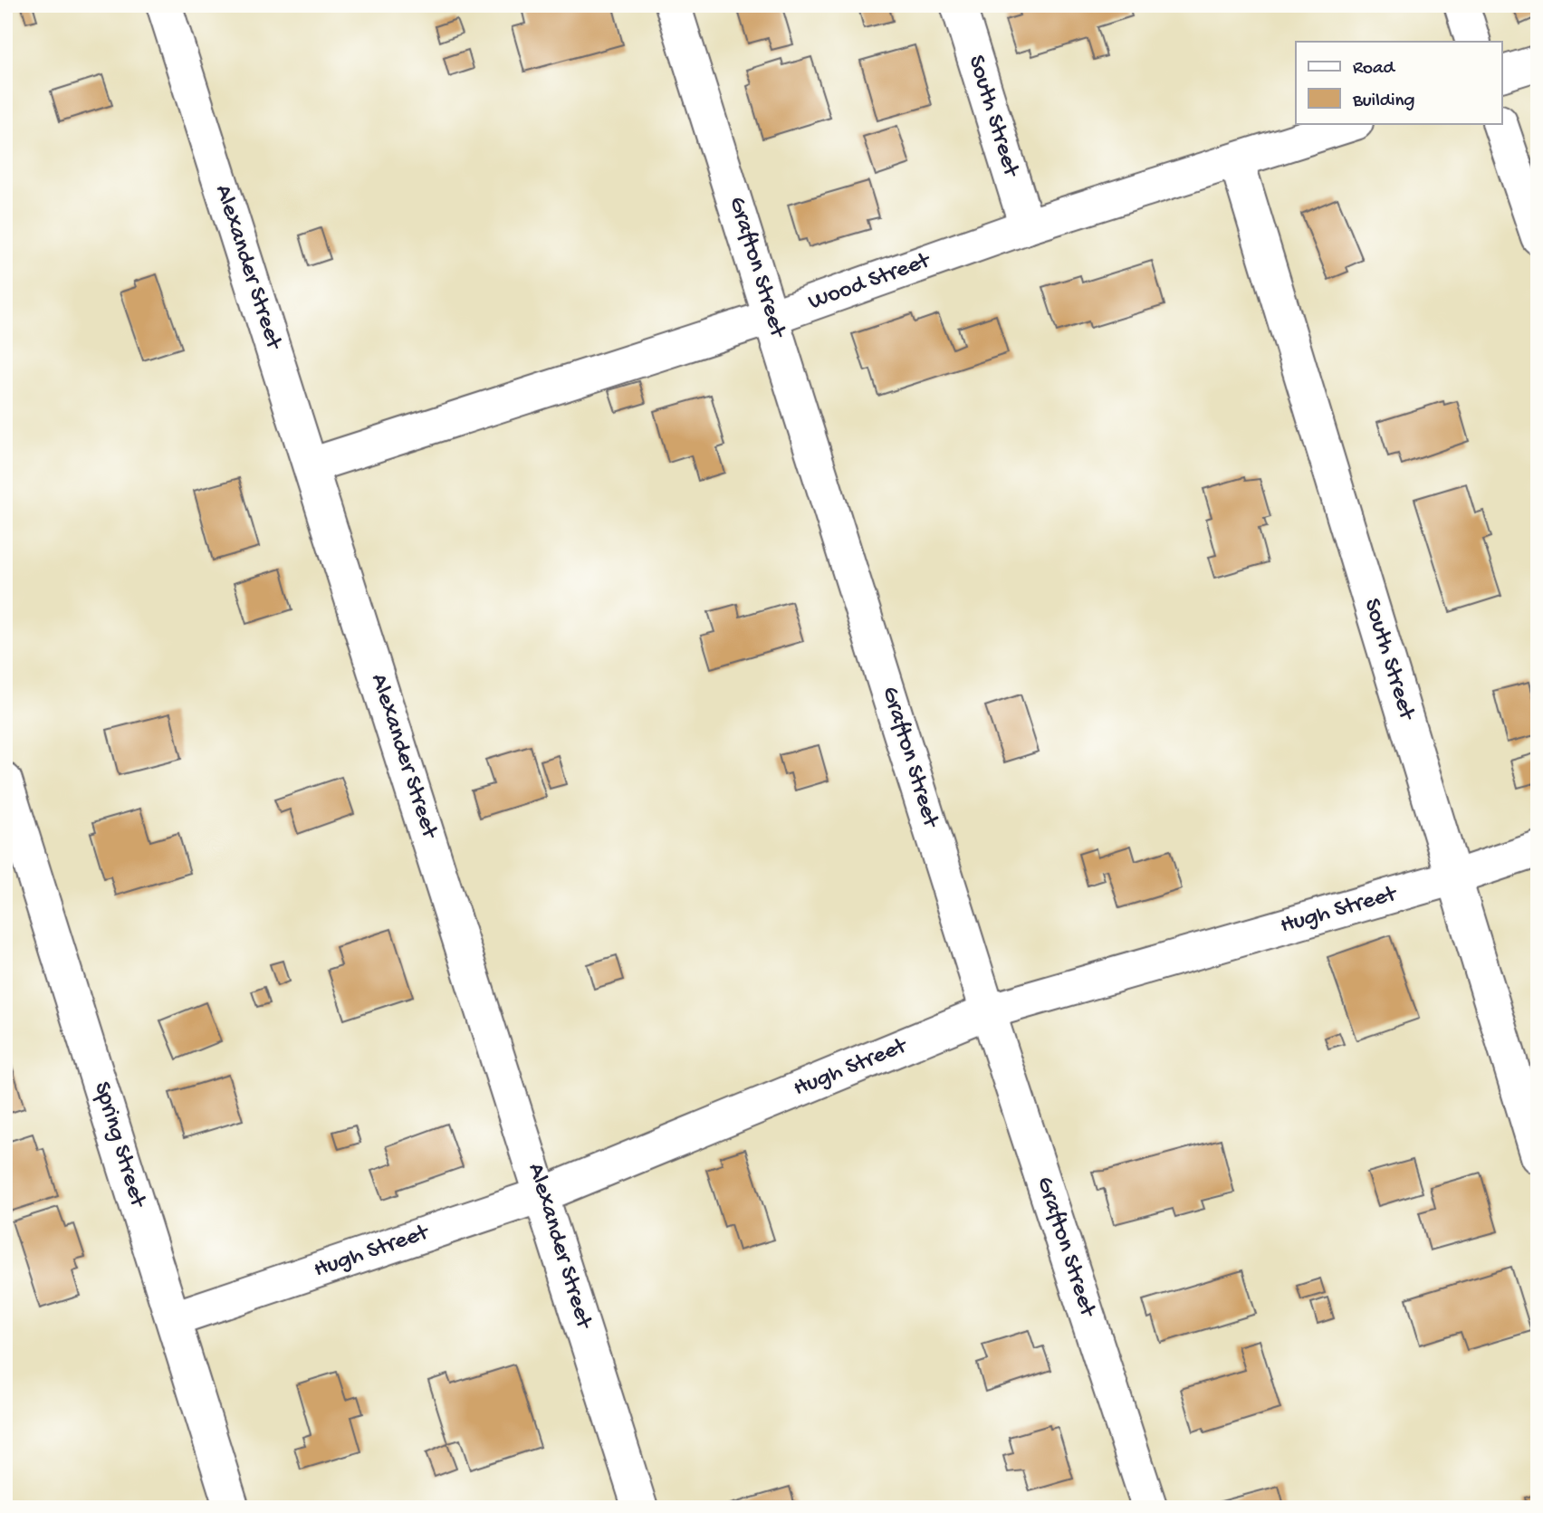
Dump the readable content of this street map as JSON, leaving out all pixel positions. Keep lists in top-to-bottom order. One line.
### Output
{"streets":{"street":["South Street","Alexander Street","Grafton Street","Wood Street","Hugh Street","Spring Street"]},"crossings":[["South Street","Wood Street"],["South Street","Hugh Street"],["Alexander Street","Wood Street"],["Alexander Street","Hugh Street"],["Grafton Street","Wood Street"],["Grafton Street","Hugh Street"],["Hugh Street","Spring Street"]],"legend":["Road","Building"]}
